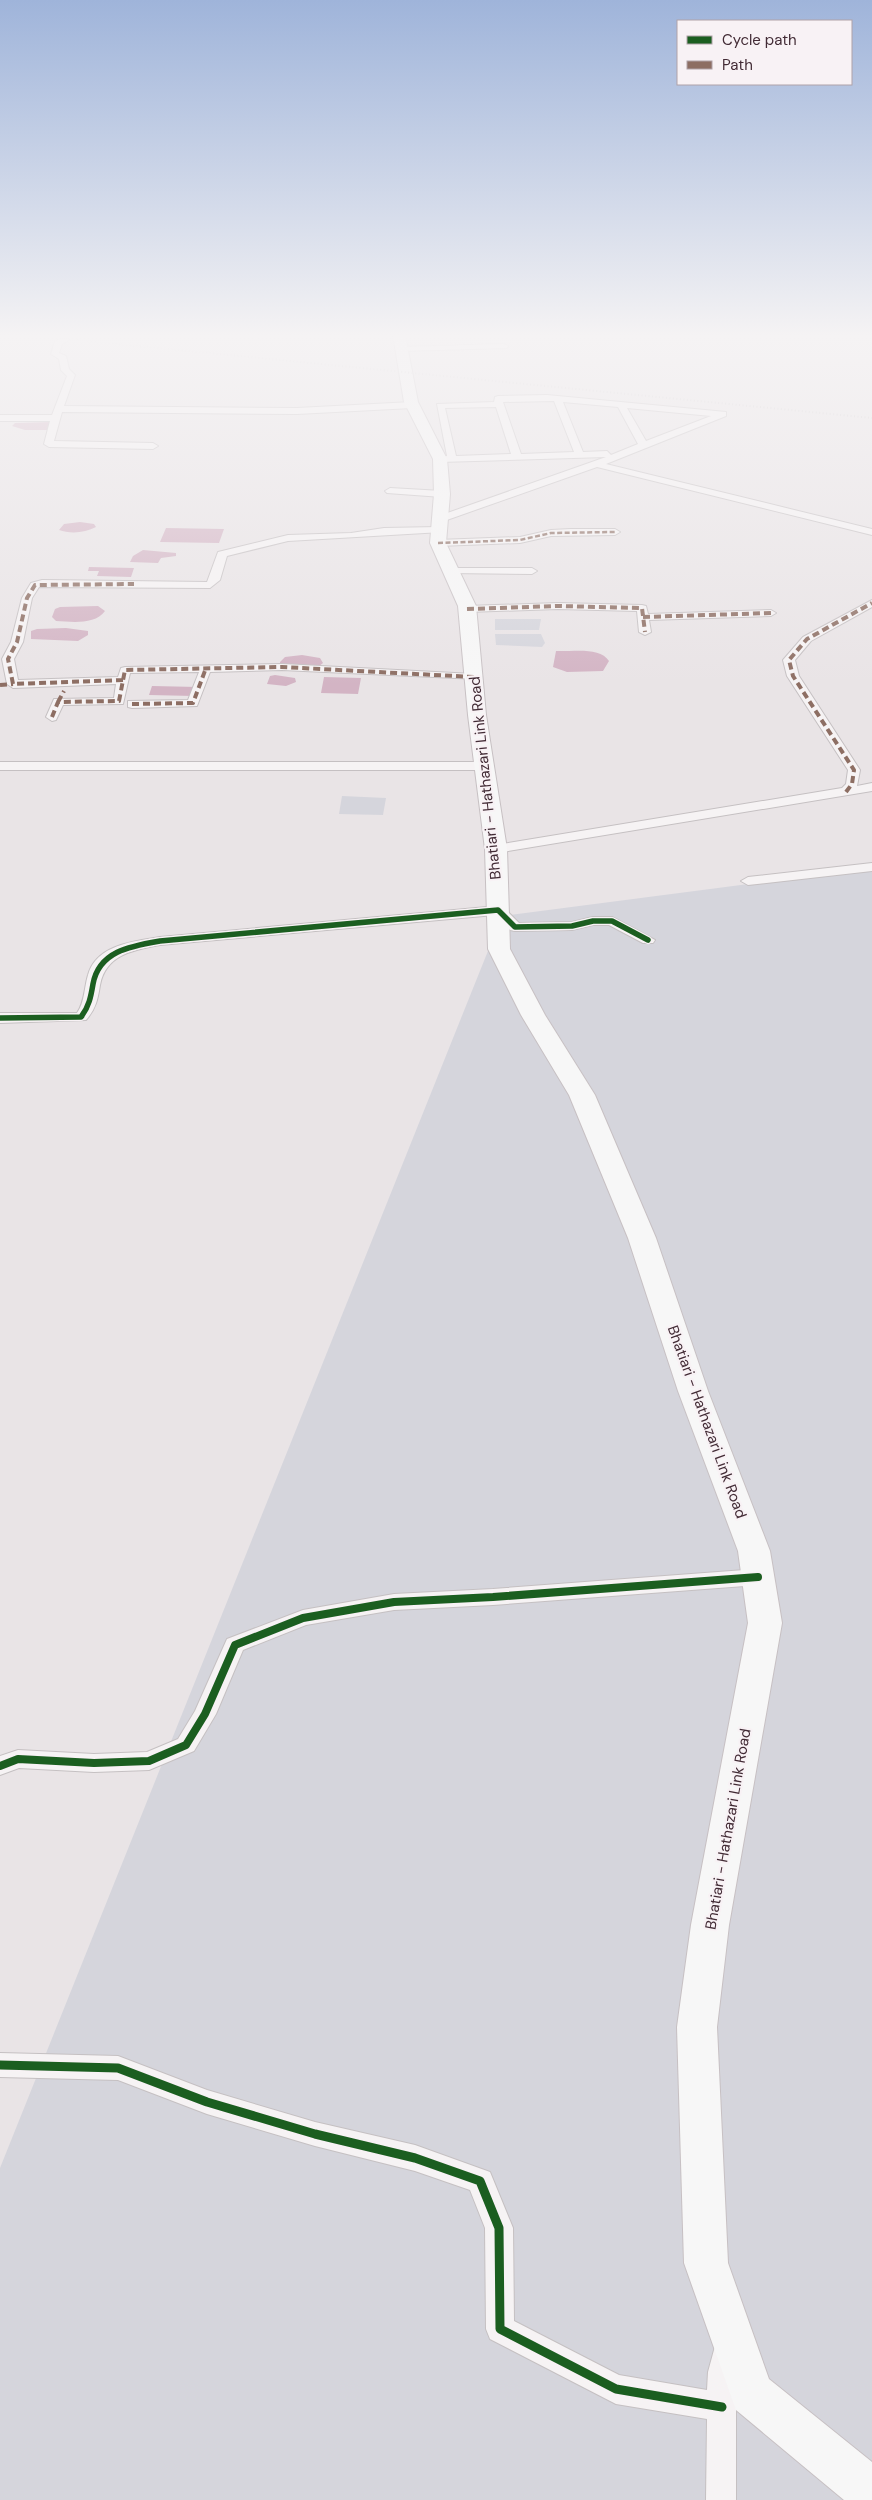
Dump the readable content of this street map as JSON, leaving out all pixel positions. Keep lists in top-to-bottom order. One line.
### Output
{"streets":{"main road":["Bhatiari - Hathazari Link Road"]},"legend":["Cycle path","Path"]}
